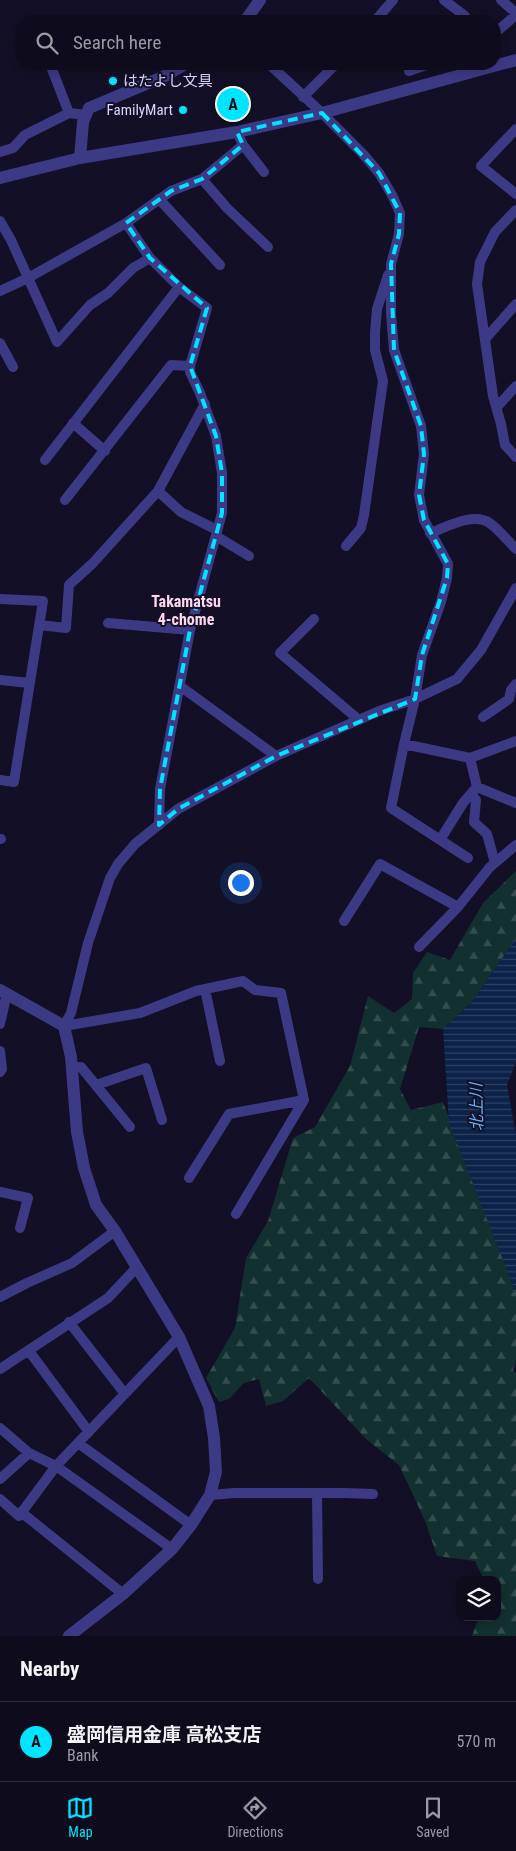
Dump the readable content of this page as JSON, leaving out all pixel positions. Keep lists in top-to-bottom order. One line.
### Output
{"districts":["Takamatsu 4-chome"],"water":["北上川"],"places":["はたよし文具","FamilyMart"],"page":{"search":"Search here","pins":"A","heading":"Nearby","list":[{"mark":"A","name":"盛岡信用金庫 高松支店","note":"Bank","value":"570 m"}],"nav":["Map","Directions","Saved"]}}
